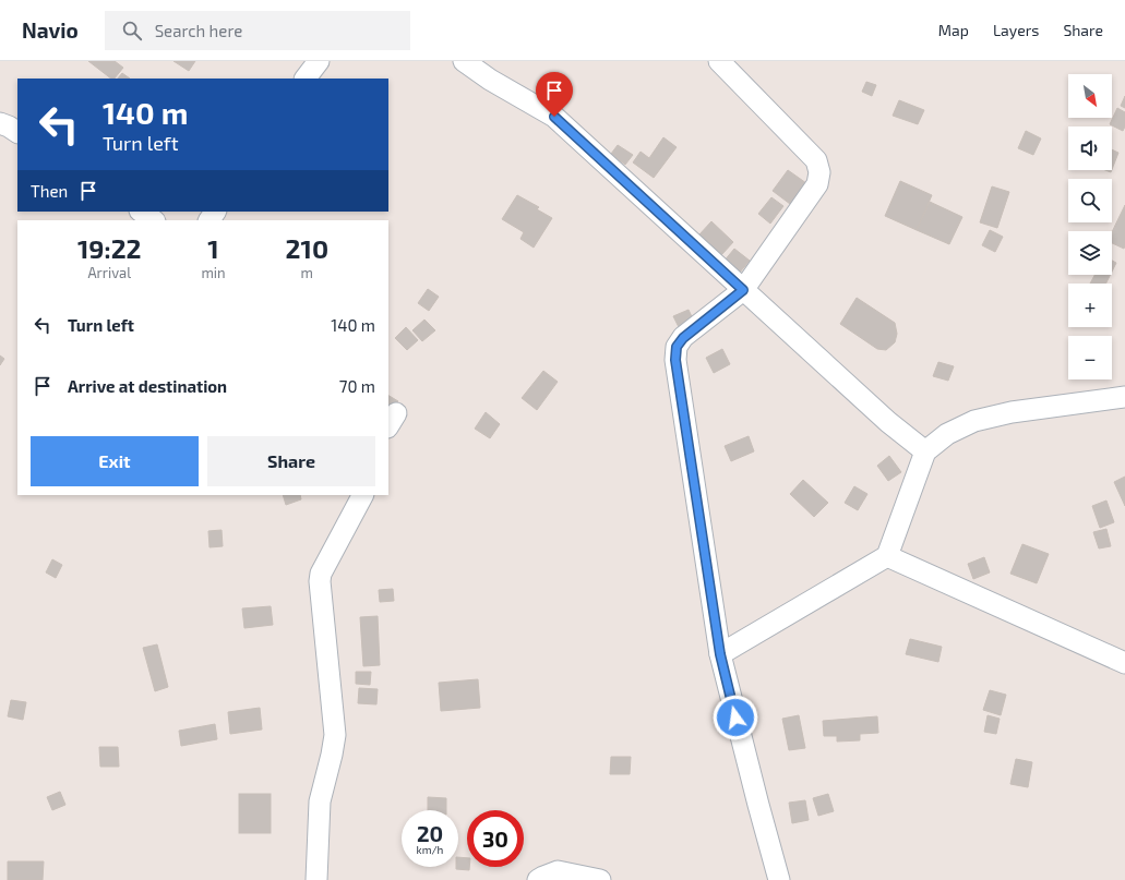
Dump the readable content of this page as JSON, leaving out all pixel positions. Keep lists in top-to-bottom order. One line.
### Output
{"north":"bottom right","page":{"header":"Navio","search":"Search here","nav":["Map","Layers","Share"],"map_buttons":["+","−"],"turn":["140 m","Turn left"],"then":"Then","eta":["19:22","Arrival","1","min","210","m"],"list":[{"name":"Turn left","value":"140 m"},{"name":"Arrive at destination","value":"70 m"}],"buttons":["Exit","Share"],"speed":"20 km/h","limit":"30"}}
